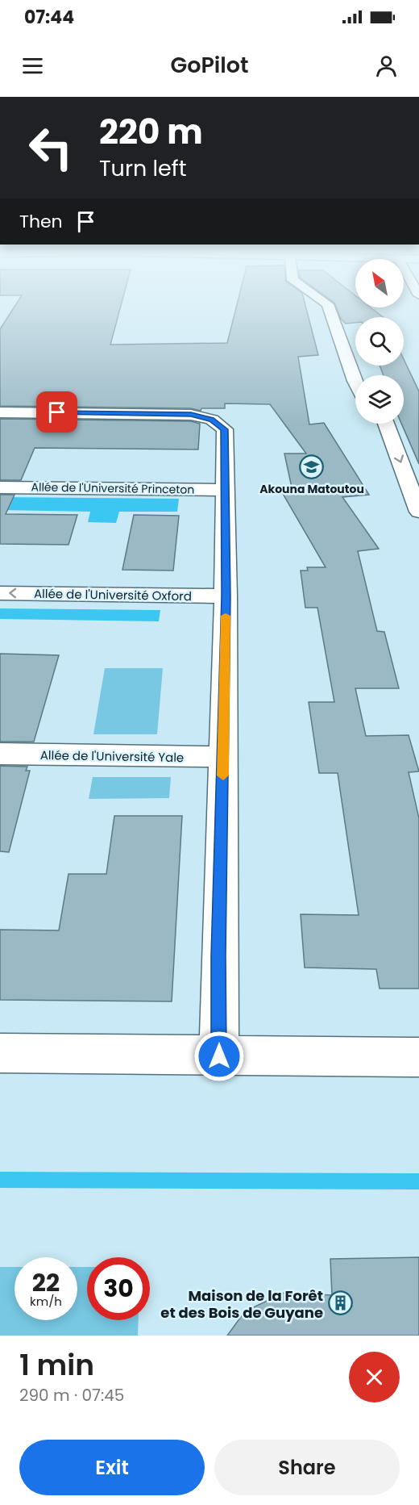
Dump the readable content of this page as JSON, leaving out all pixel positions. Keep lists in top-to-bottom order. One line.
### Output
{"streets":{"street":["Allée de l'Université Princeton","Allée de l'Université Oxford","Allée de l'Université Yale"]},"one_way":["Allée de l'Université Oxford"],"places":{"school or university":["Akouna Matoutou"],"building":["Maison de la Forêt et des Bois de Guyane"]},"north":"top left","page":{"status":"07:44","header":"GoPilot","turn":["220 m","Turn left"],"then":"Then","speed":"22 km/h","limit":"30","heading":["1 min","290 m · 07:45"],"buttons":["Exit","Share"]}}
